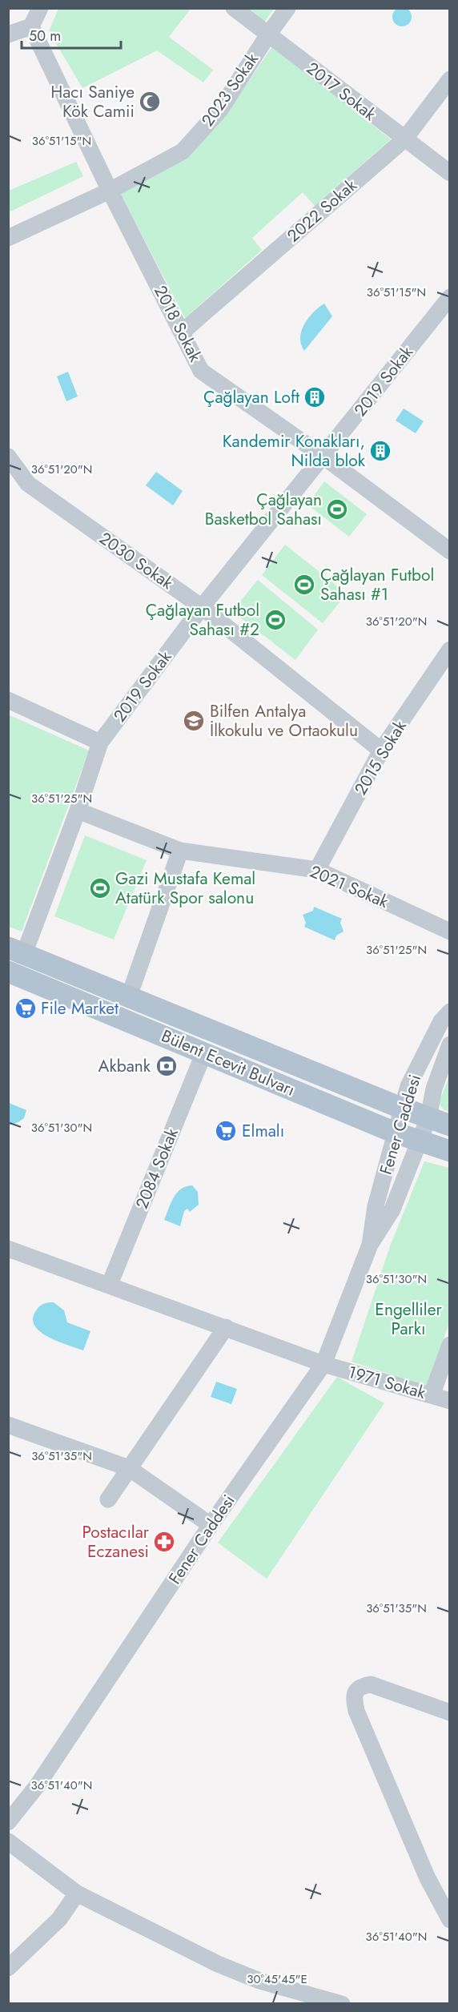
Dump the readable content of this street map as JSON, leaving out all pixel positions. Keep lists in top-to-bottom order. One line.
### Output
{"streets":{"main road":["Bülent Ecevit Bulvarı"],"street":["2023 Sokak","2017 Sokak","2022 Sokak","2018 Sokak","2019 Sokak","2030 Sokak","2015 Sokak","2021 Sokak","Fener Caddesi","2084 Sokak","1971 Sokak"]},"crossings":[["2023 Sokak","2017 Sokak"],["2023 Sokak","2018 Sokak"],["2017 Sokak","2022 Sokak"],["2022 Sokak","2018 Sokak"],["2018 Sokak","2019 Sokak"],["2019 Sokak","2030 Sokak"],["2019 Sokak","2021 Sokak"],["2019 Sokak","Bülent Ecevit Bulvarı"],["2030 Sokak","2015 Sokak"],["2015 Sokak","2021 Sokak"],["Bülent Ecevit Bulvarı","Fener Caddesi"],["Bülent Ecevit Bulvarı","2084 Sokak"],["Fener Caddesi","1971 Sokak"],["2084 Sokak","1971 Sokak"]],"parks":["Engelliler Parkı"],"places":{"mosque":["Hacı Saniye Kök Camii"],"building":["Çağlayan Loft","Kandemir Konakları, Nilda blok"],"sports":["Çağlayan Basketbol Sahası","Çağlayan Futbol Sahası #1","Çağlayan Futbol Sahası #2","Gazi Mustafa Kemal Atatürk Spor salonu"],"school or university":["Bilfen Antalya İlkokulu ve Ortaokulu"],"supermarket":["File Market","Elmalı"],"bank":["Akbank"],"pharmacy":["Postacılar Eczanesi"]},"scale_bar":"50 m","coordinates":["36°51'15\"N","36°51'20\"N","36°51'25\"N","36°51'30\"N","36°51'35\"N","36°51'40\"N","30°45'45\"E"]}
